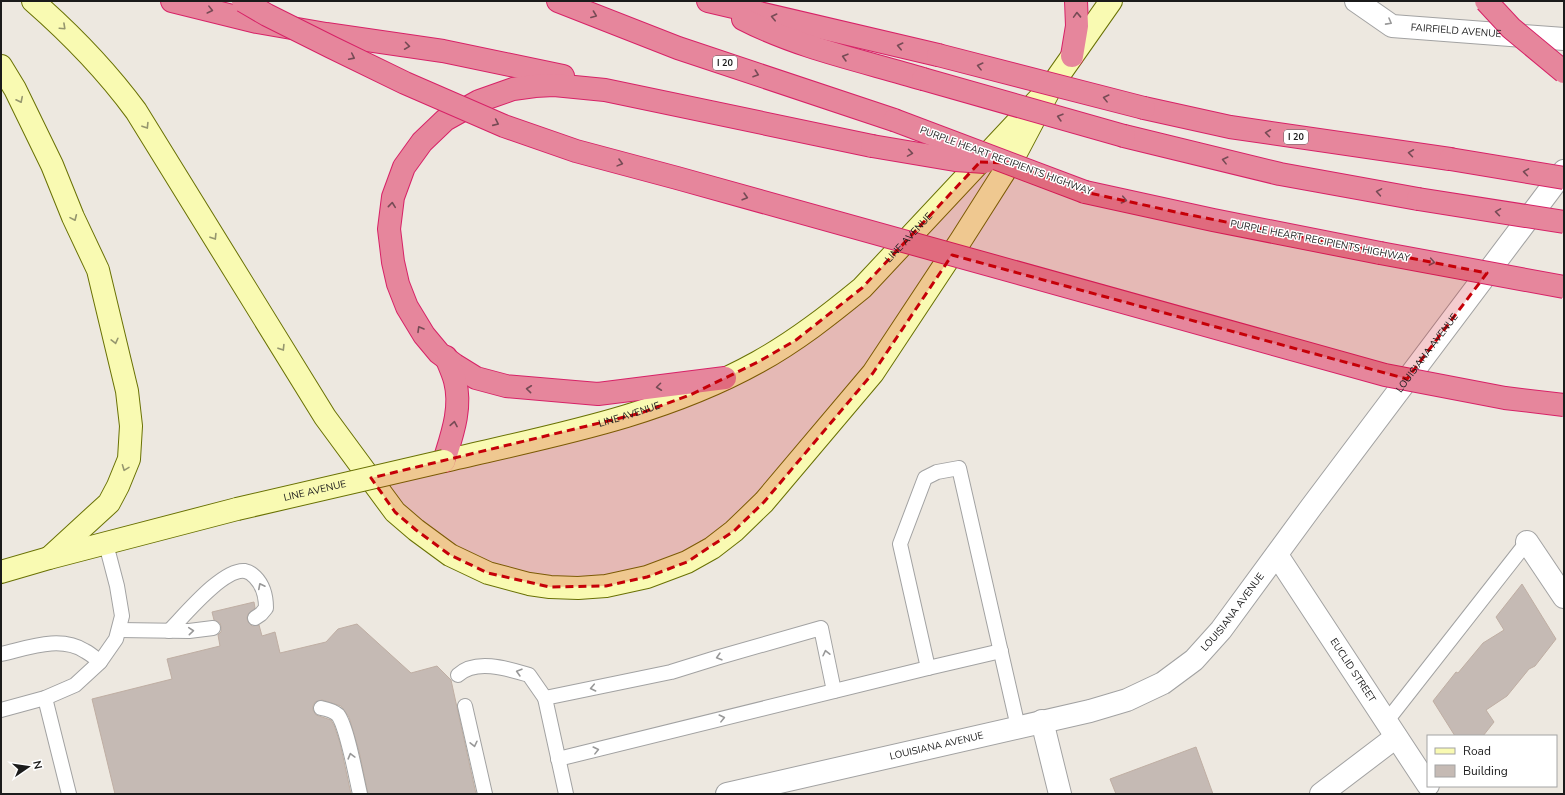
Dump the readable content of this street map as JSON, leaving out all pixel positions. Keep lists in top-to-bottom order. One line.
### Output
{"streets":{"highway":["I 20","PURPLE HEART RECIPIENTS HIGHWAY"],"main road":["LINE AVENUE"],"street":["FAIRFIELD AVENUE","LOUISIANA AVENUE","EUCLID STREET"]},"crossings":[["LOUISIANA AVENUE","EUCLID STREET"]],"one_way":["FAIRFIELD AVENUE"],"legend":["Road","Building"],"north":"right"}
